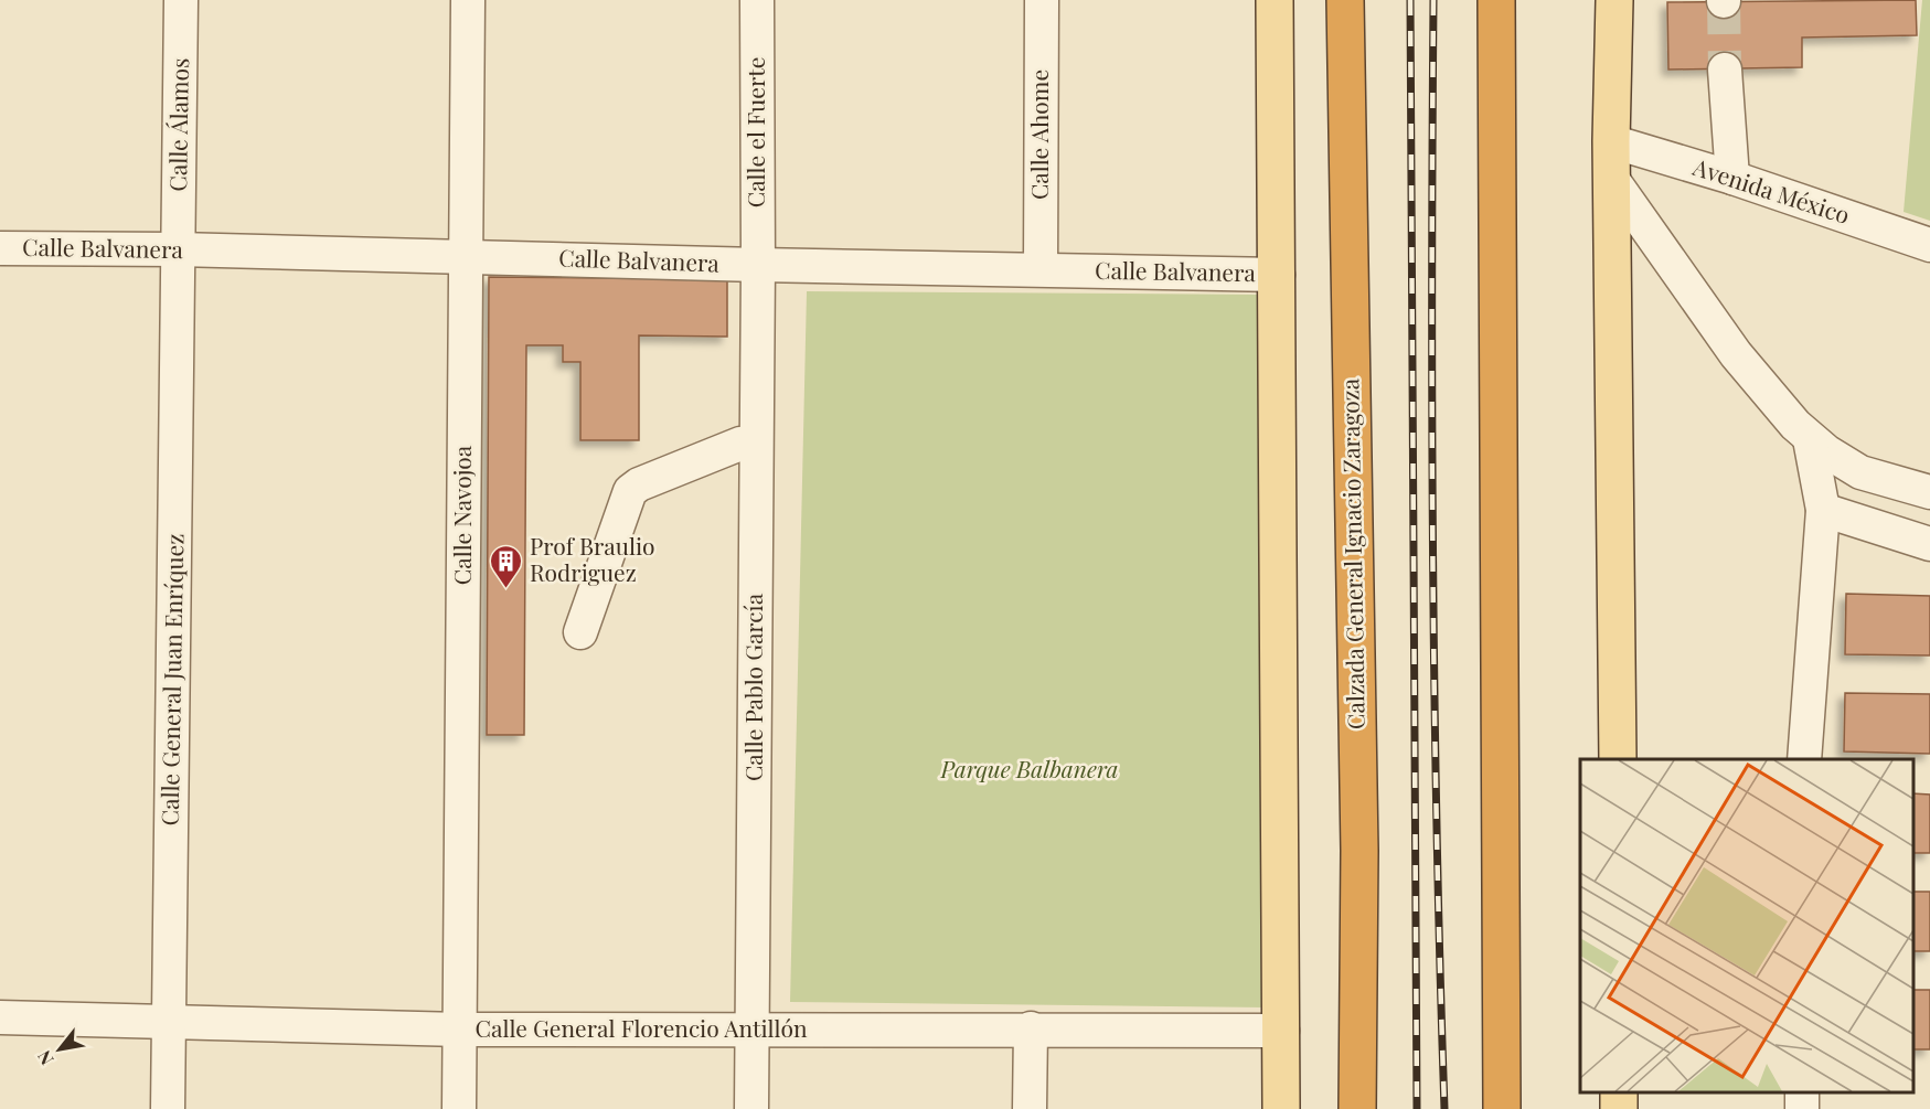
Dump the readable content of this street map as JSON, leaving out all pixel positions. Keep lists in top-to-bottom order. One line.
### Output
{"streets":{"highway":["Calzada General Ignacio Zaragoza"],"street":["Calle Álamos","Calle el Fuerte","Calle Ahome","Avenida México","Calle Balvanera","Calle Navojoa","Calle General Juan Enríquez","Calle Pablo García","Calle General Florencio Antillón"]},"crossings":[["Calle Álamos","Calle Balvanera"],["Calle Álamos","Calle General Juan Enríquez"],["Calle el Fuerte","Calle Balvanera"],["Calle el Fuerte","Calle Pablo García"],["Calle Ahome","Calle Balvanera"],["Calle Balvanera","Calle Navojoa"],["Calle Balvanera","Calle General Juan Enríquez"],["Calle Balvanera","Calle Pablo García"],["Calle Navojoa","Calle General Florencio Antillón"],["Calle General Juan Enríquez","Calle General Florencio Antillón"],["Calle Pablo García","Calle General Florencio Antillón"]],"parks":["Parque Balbanera"],"places":{"building":["Prof Braulio Rodriguez"]},"north":"bottom left"}
